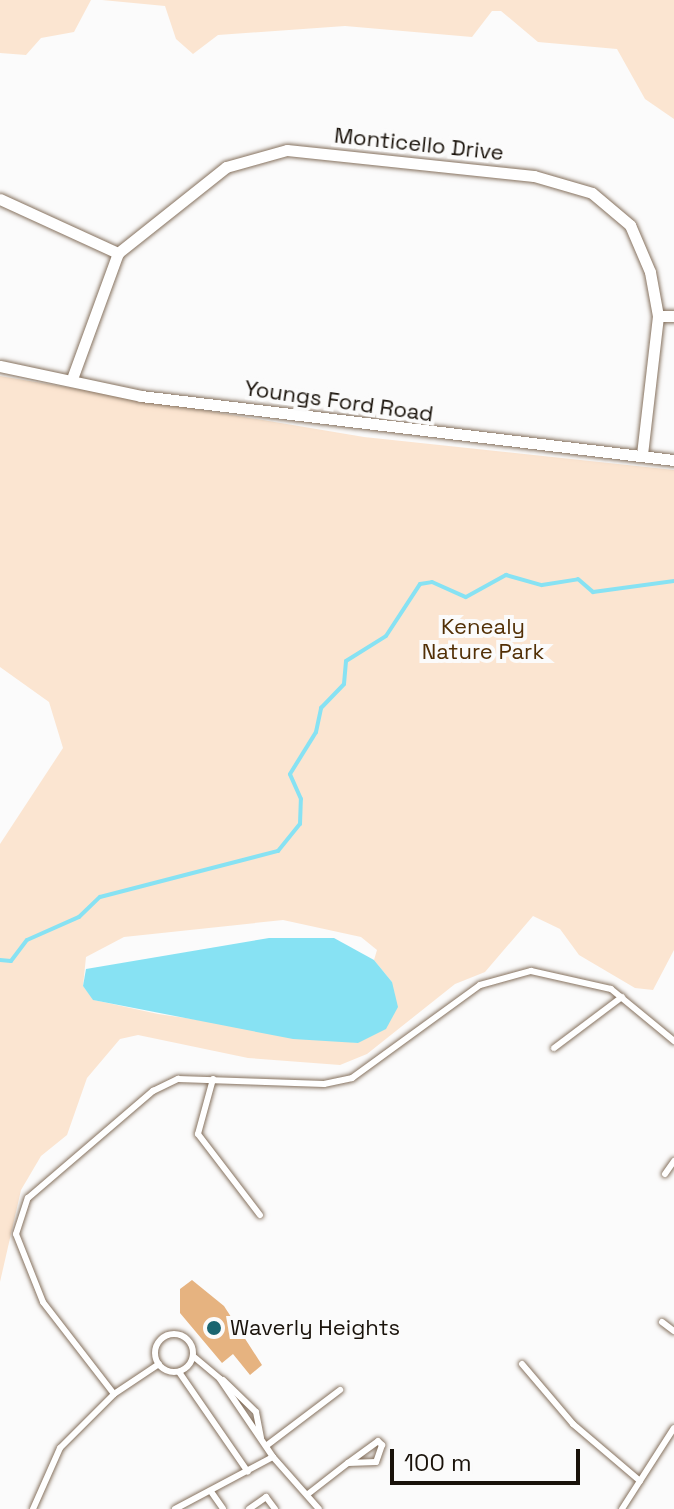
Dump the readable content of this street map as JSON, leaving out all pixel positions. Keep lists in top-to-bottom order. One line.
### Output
{"streets":{"street":["Monticello Drive","Youngs Ford Road"]},"crossings":[["Monticello Drive","Youngs Ford Road"]],"parks":["Kenealy Nature Park"],"places":["Waverly Heights"],"scale_bar":"100 m"}
